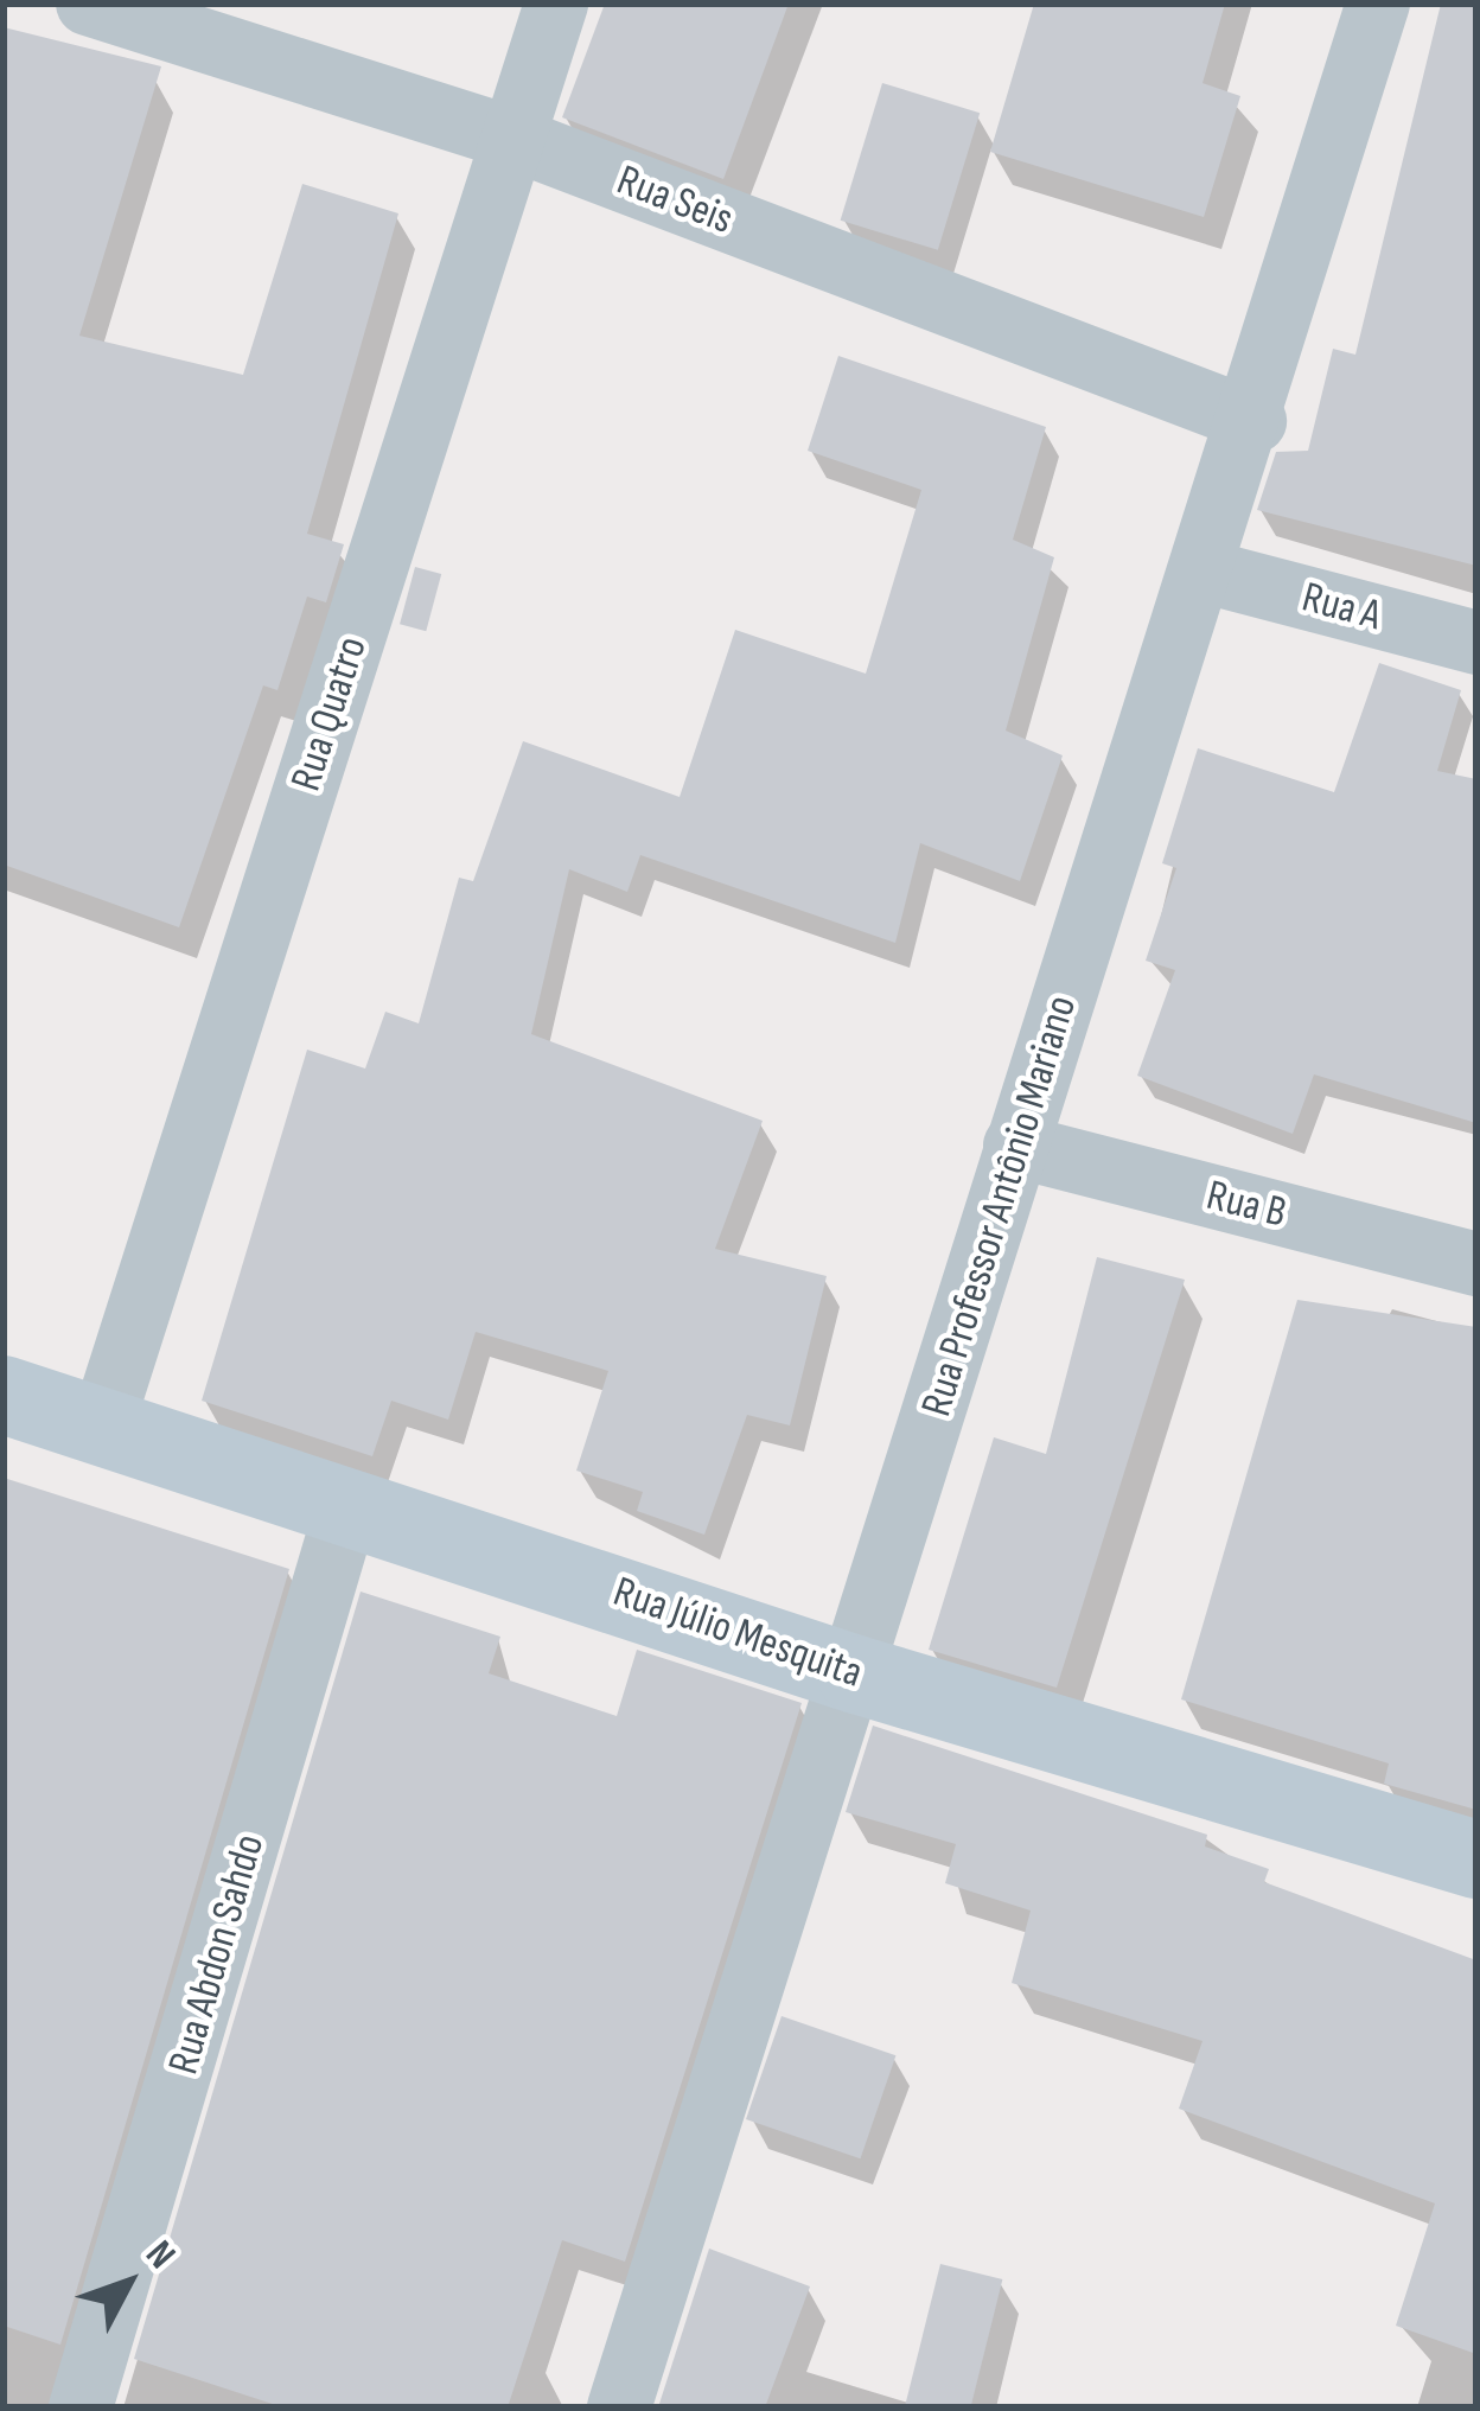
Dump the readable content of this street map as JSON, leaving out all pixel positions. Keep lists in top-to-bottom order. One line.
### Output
{"streets":{"street":["Rua Seis","Rua A","Rua Quatro","Rua B","Rua Professor Antônio Mariano","Rua Júlio Mesquita","Rua Abdon Sahdo"]},"crossings":[["Rua Seis","Rua Quatro"],["Rua Seis","Rua Professor Antônio Mariano"],["Rua A","Rua Professor Antônio Mariano"],["Rua Quatro","Rua Júlio Mesquita"],["Rua B","Rua Professor Antônio Mariano"],["Rua Professor Antônio Mariano","Rua Júlio Mesquita"],["Rua Júlio Mesquita","Rua Abdon Sahdo"]],"north":"top right"}
